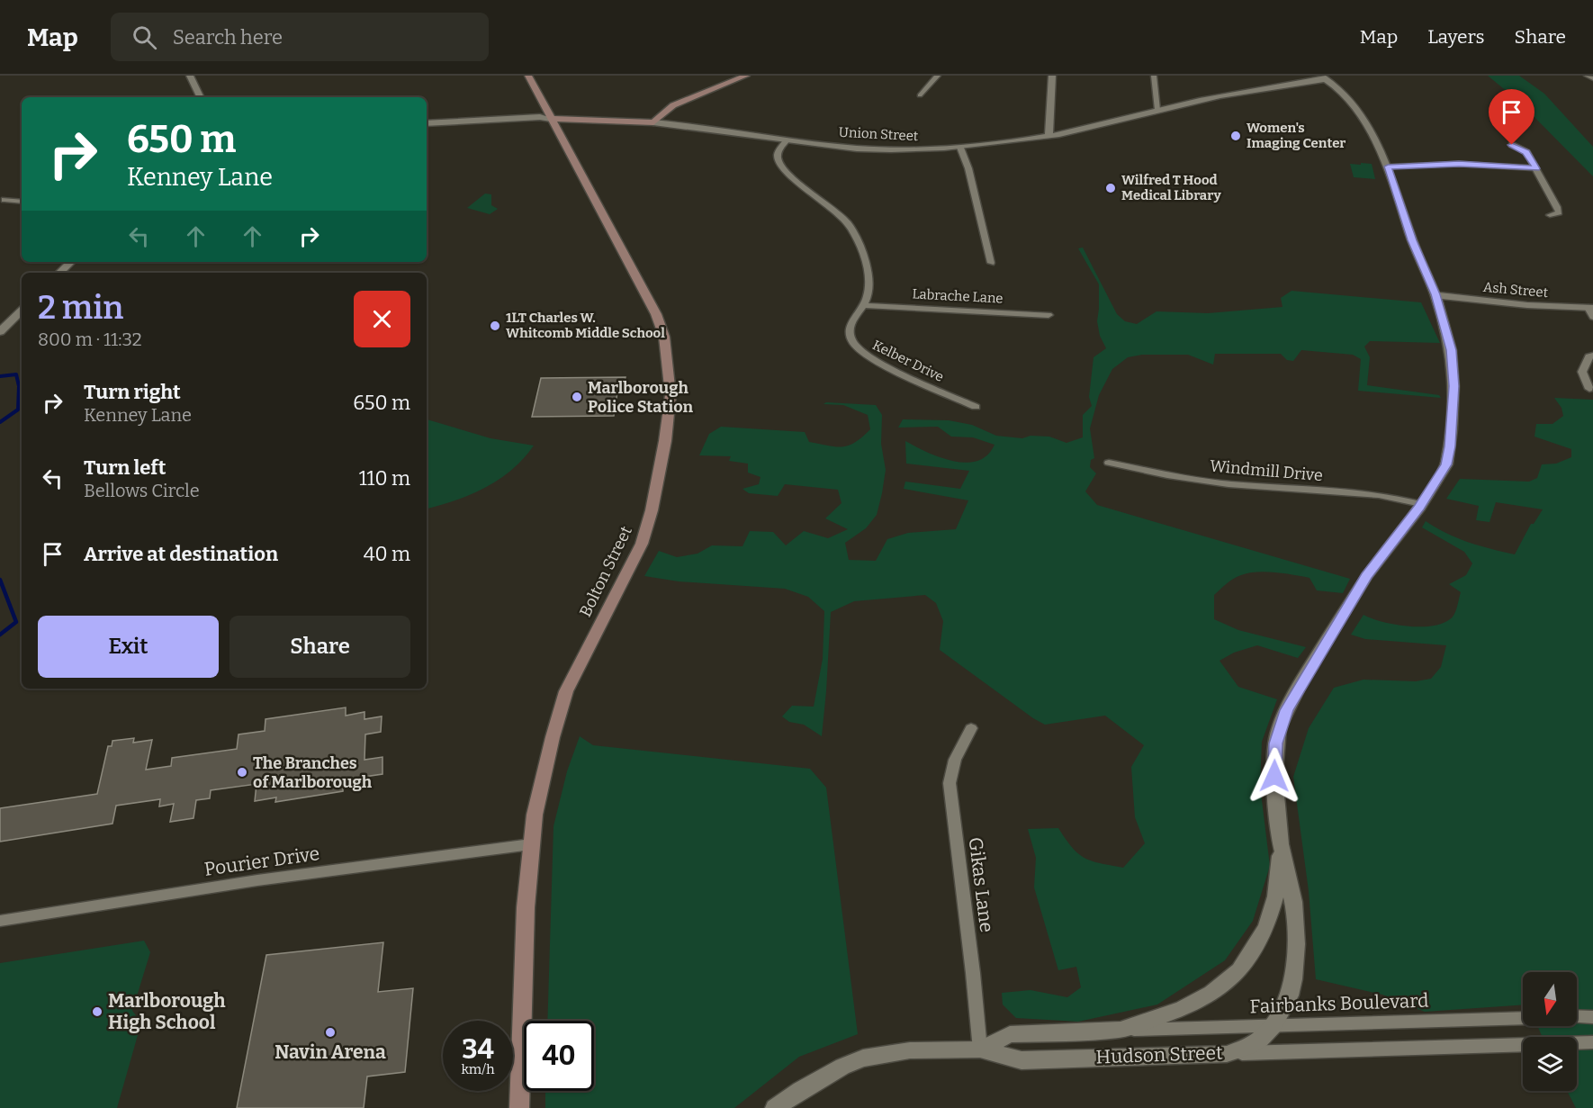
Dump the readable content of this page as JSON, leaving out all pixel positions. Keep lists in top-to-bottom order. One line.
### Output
{"streets":{"main road":["Union Street","Bolton Street"],"street":["Ash Street","Labrache Lane","Kelber Drive","Windmill Drive","Pourier Drive","Gikas Lane","Fairbanks Boulevard","Hudson Street"]},"crossings":[["Union Street","Kelber Drive"],["Union Street","Bolton Street"],["Union Street","Hudson Street"],["Ash Street","Hudson Street"],["Labrache Lane","Kelber Drive"],["Windmill Drive","Hudson Street"],["Bolton Street","Pourier Drive"],["Gikas Lane","Hudson Street"],["Fairbanks Boulevard","Hudson Street"]],"places":["Women's Imaging Center","Wilfred T Hood Medical Library","1LT Charles W. Whitcomb Middle School","Marlborough Police Station","The Branches of Marlborough","Marlborough High School","Navin Arena"],"north":"bottom","page":{"header":"Map","search":"Search here","nav":["Map","Layers","Share"],"turn":["650 m","Kenney Lane"],"heading":["2 min","800 m · 11:32"],"list":[{"name":"Turn right","note":"Kenney Lane","value":"650 m"},{"name":"Turn left","note":"Bellows Circle","value":"110 m"},{"name":"Arrive at destination","value":"40 m"}],"buttons":["Exit","Share"],"speed":"34 km/h","limit":"40"}}
